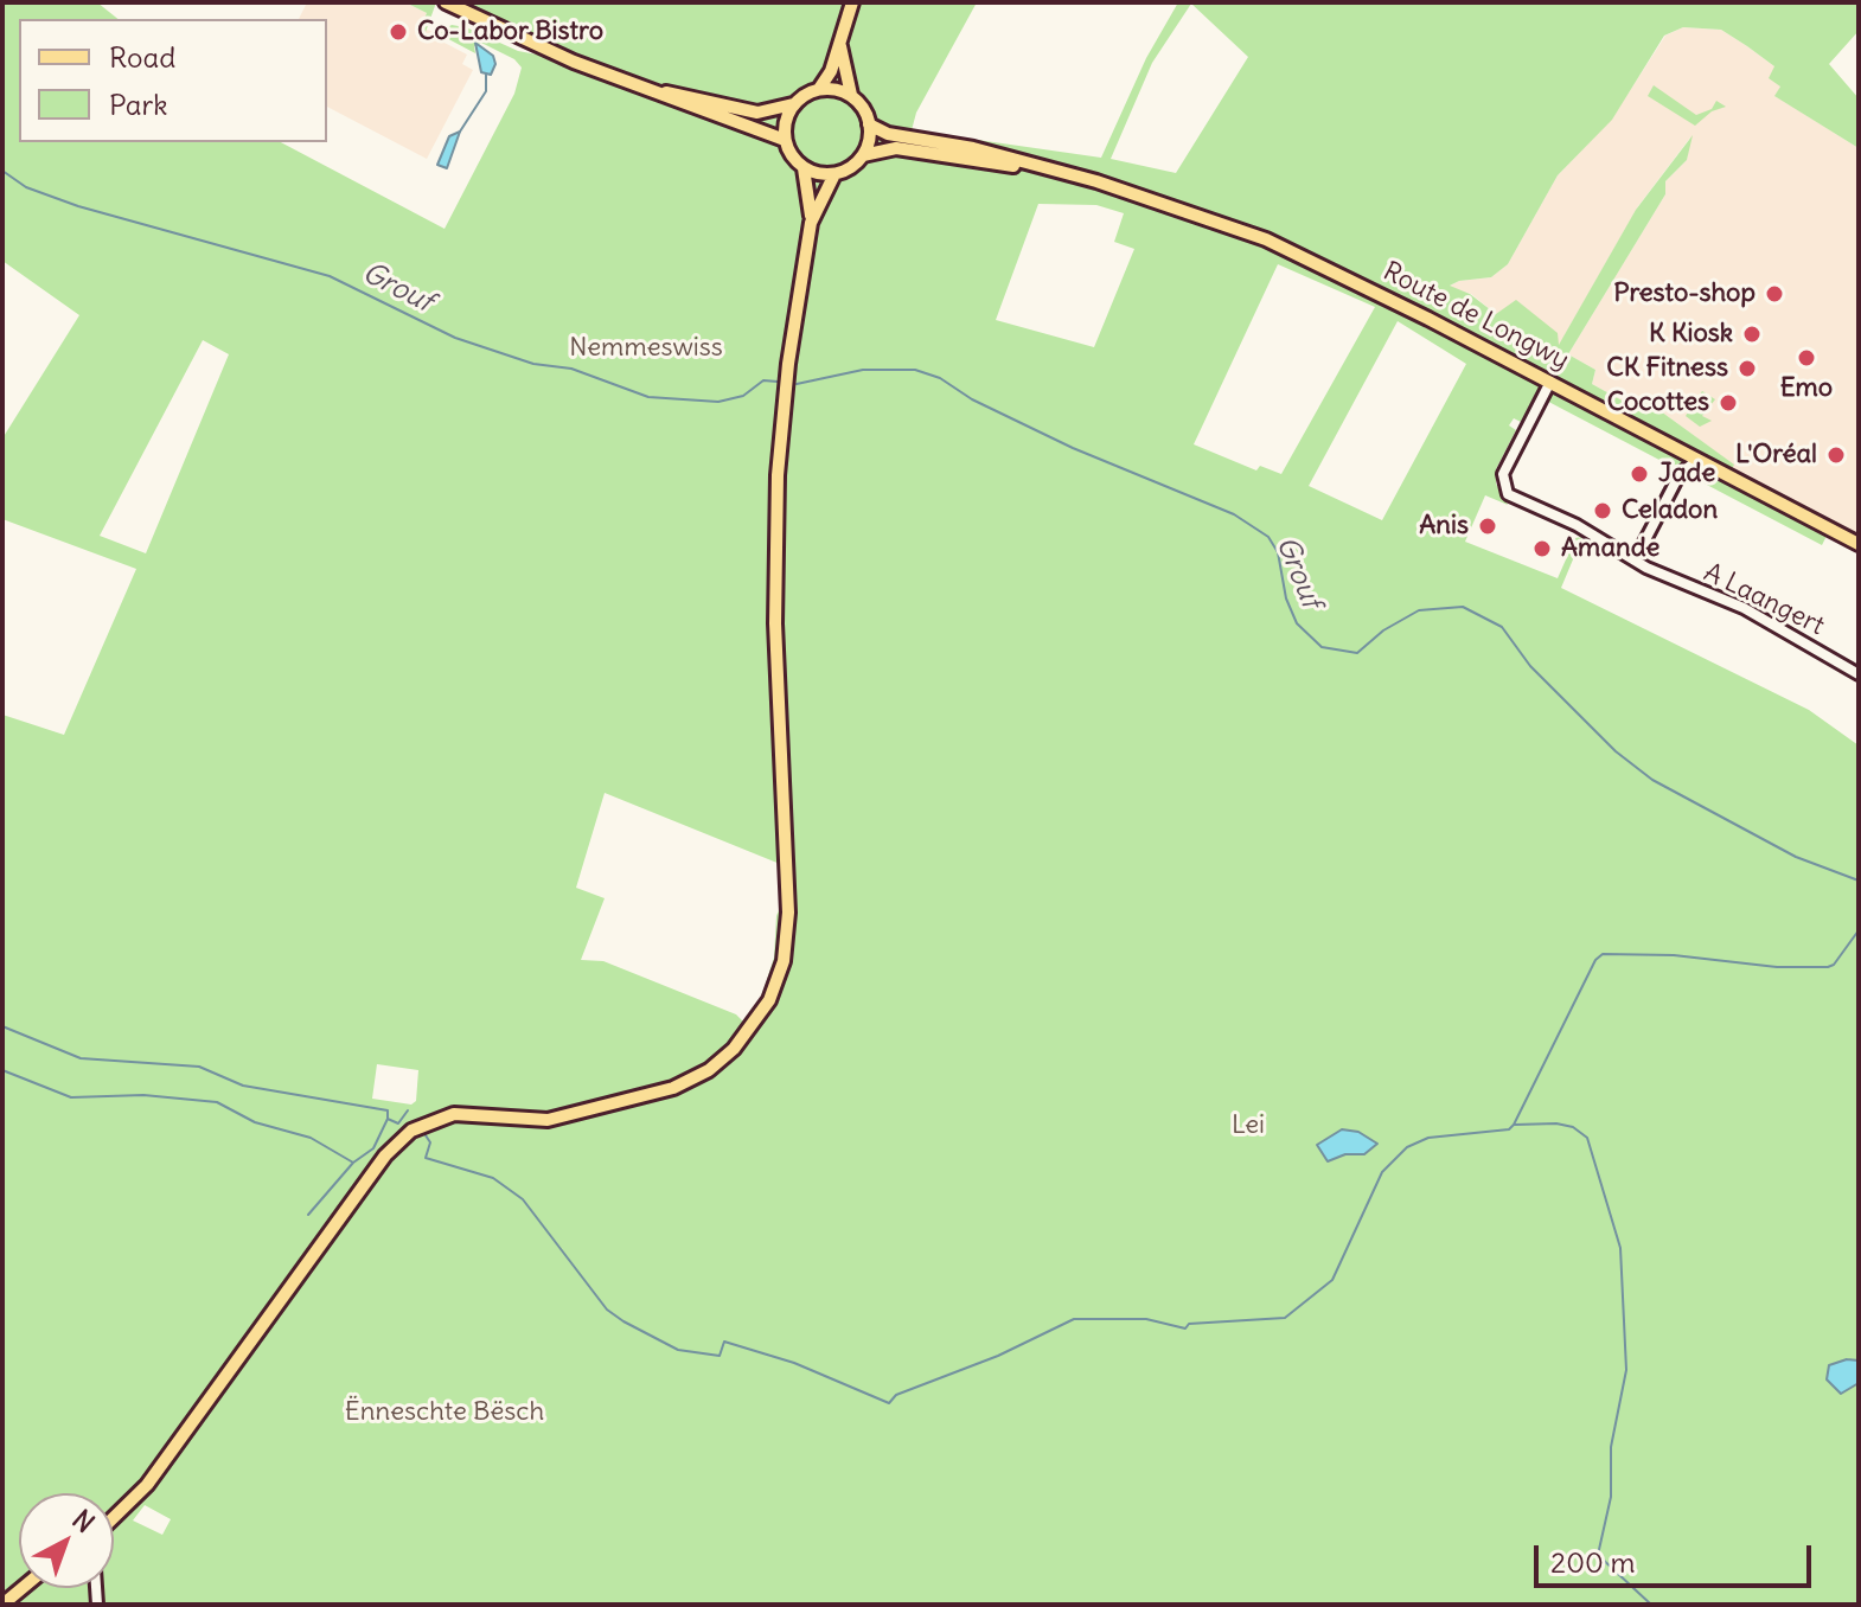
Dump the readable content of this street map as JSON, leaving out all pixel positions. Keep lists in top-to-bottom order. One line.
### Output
{"streets":{"main road":["Route de Longwy"],"street":["A Laangert"]},"crossings":[["Route de Longwy","A Laangert"]],"water":["Grouf"],"parks":["Nemmeswiss","Lei","Ënneschte Bësch"],"places":["Co-Labor Bistro","Presto-shop","K Kiosk","Emo","CK Fitness","Cocottes","L'Oréal","Jade","Celadon","Anis","Amande"],"legend":["Road","Park"],"scale_bar":"200 m","north":"top right"}
